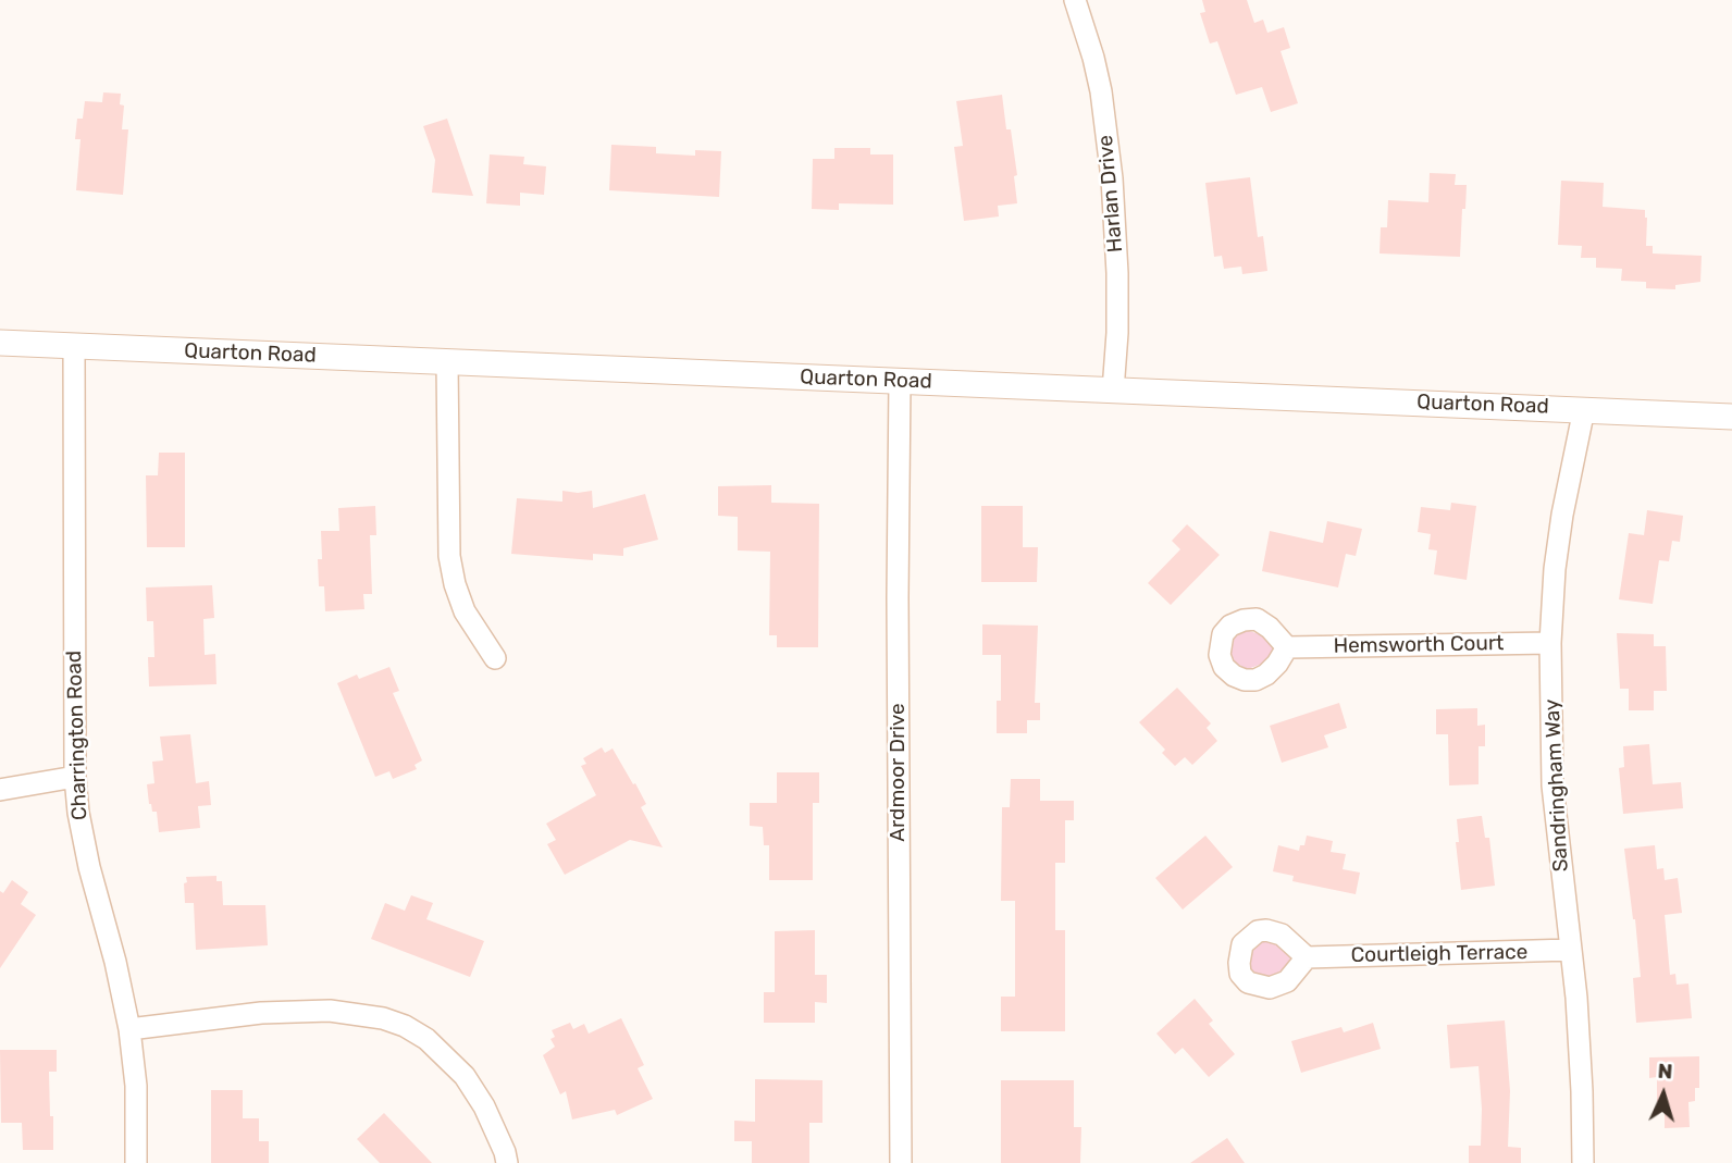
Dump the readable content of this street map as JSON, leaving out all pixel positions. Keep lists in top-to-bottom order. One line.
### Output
{"streets":{"street":["Harlan Drive","Quarton Road","Hemsworth Court","Charrington Road","Ardmoor Drive","Sandringham Way","Courtleigh Terrace"]},"crossings":[["Harlan Drive","Quarton Road"],["Quarton Road","Charrington Road"],["Quarton Road","Ardmoor Drive"],["Quarton Road","Sandringham Way"],["Hemsworth Court","Sandringham Way"],["Sandringham Way","Courtleigh Terrace"]],"north":"top"}
